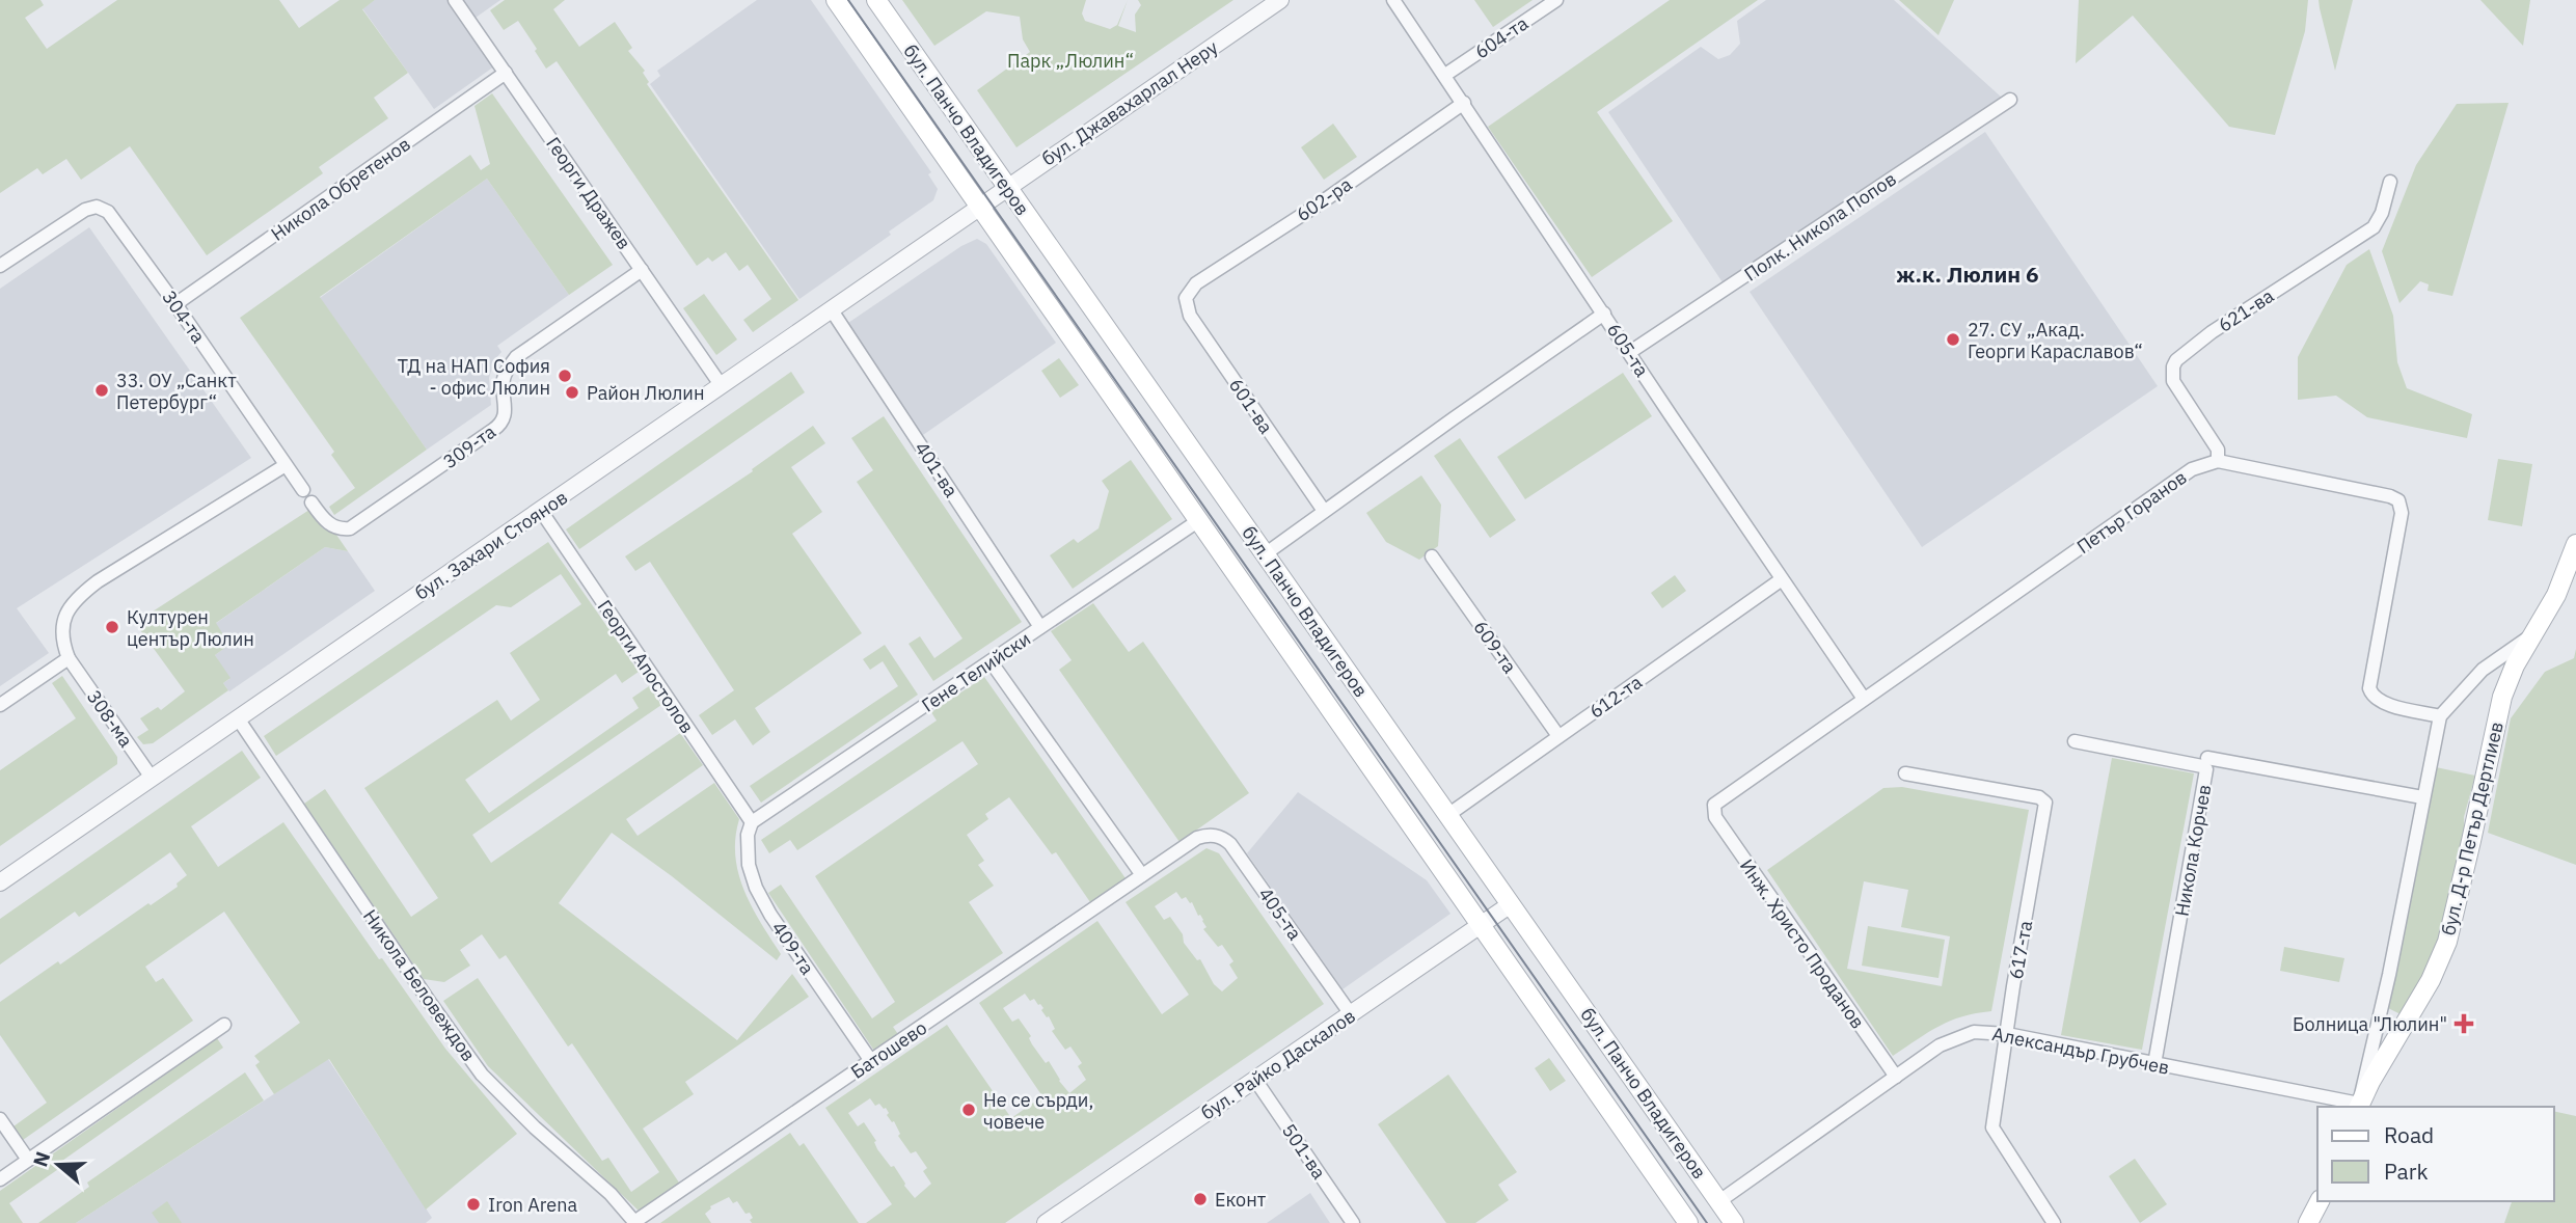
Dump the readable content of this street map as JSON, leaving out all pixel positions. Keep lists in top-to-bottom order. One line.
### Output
{"streets":{"main road":["бул. Панчо Владигеров","бул. Д-р Петър Дертлиев"],"street":["604-та","бул. Джавахарлал Неру","Никола Обретенов","Георги Дражев","602-ра","Полк. Никола Попов","621-ва","304-та","605-та","601-ва","309-та","401-ва","Петър Горанов","бул. Захари Стоянов","609-та","Георги Апостолов","Гене Телийски","612-та","308-ма","Никола Корчев","405-та","Инж. Христо Проданов","409-та","617-та","Никола Беловеждов","Батошево","Александър Грубчев","бул. Райко Даскалов","501-ва"]},"crossings":[["604-та","605-та"],["бул. Джавахарлал Неру","бул. Панчо Владигеров"],["бул. Джавахарлал Неру","бул. Захари Стоянов"],["бул. Панчо Владигеров","бул. Захари Стоянов"],["бул. Панчо Владигеров","Гене Телийски"],["бул. Панчо Владигеров","612-та"],["бул. Панчо Владигеров","Александър Грубчев"],["бул. Панчо Владигеров","бул. Райко Даскалов"],["Никола Обретенов","Георги Дражев"],["Никола Обретенов","304-та"],["Георги Дражев","309-та"],["Георги Дражев","бул. Захари Стоянов"],["602-ра","605-та"],["602-ра","601-ва"],["Полк. Никола Попов","605-та"],["621-ва","Петър Горанов"],["605-та","Петър Горанов"],["605-та","612-та"],["401-ва","бул. Захари Стоянов"],["401-ва","Гене Телийски"],["Петър Горанов","Инж. Христо Проданов"],["бул. Захари Стоянов","Георги Апостолов"],["бул. Захари Стоянов","308-ма"],["бул. Захари Стоянов","Никола Беловеждов"],["609-та","612-та"],["Георги Апостолов","Гене Телийски"],["Георги Апостолов","409-та"],["Гене Телийски","409-та"],["бул. Д-р Петър Дертлиев","Александър Грубчев"],["Никола Корчев","Александър Грубчев"],["405-та","Батошево"],["405-та","бул. Райко Даскалов"],["Инж. Христо Проданов","Александър Грубчев"],["409-та","Батошево"],["617-та","Александър Грубчев"],["Никола Беловеждов","Батошево"],["бул. Райко Даскалов","501-ва"]],"districts":["ж.к. Люлин 6"],"parks":["Парк „Люлин“"],"places":{"other":["27. СУ „Акад. Георги Караславов“","ТД на НАП София - офис Люлин","33. ОУ „Санкт Петербург“","Район Люлин","Културен център Люлин","Не се сърди, човече","Еконт","Iron Arena"],"health":["Болница \"Люлин\""]},"legend":["Road","Park"],"north":"left"}
